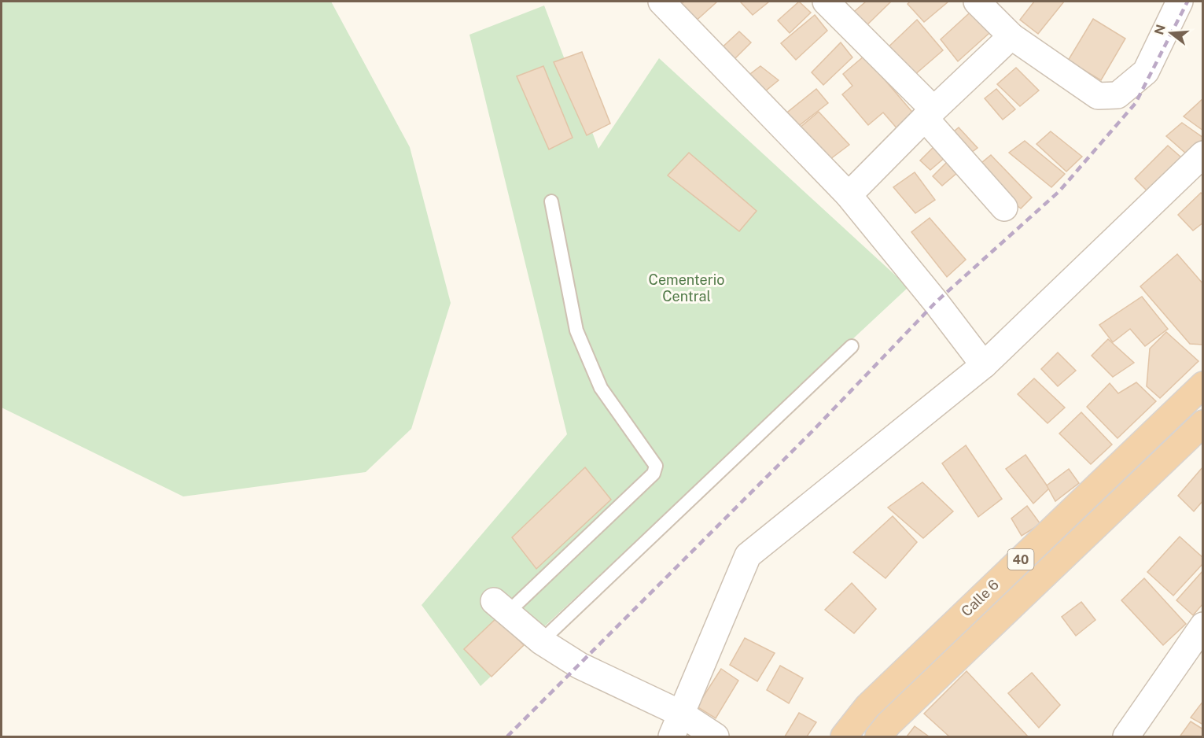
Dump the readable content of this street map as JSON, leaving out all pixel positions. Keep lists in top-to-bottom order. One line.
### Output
{"streets":{"highway":["40","Calle 6"]},"parks":["Cementerio Central"],"north":"left"}
